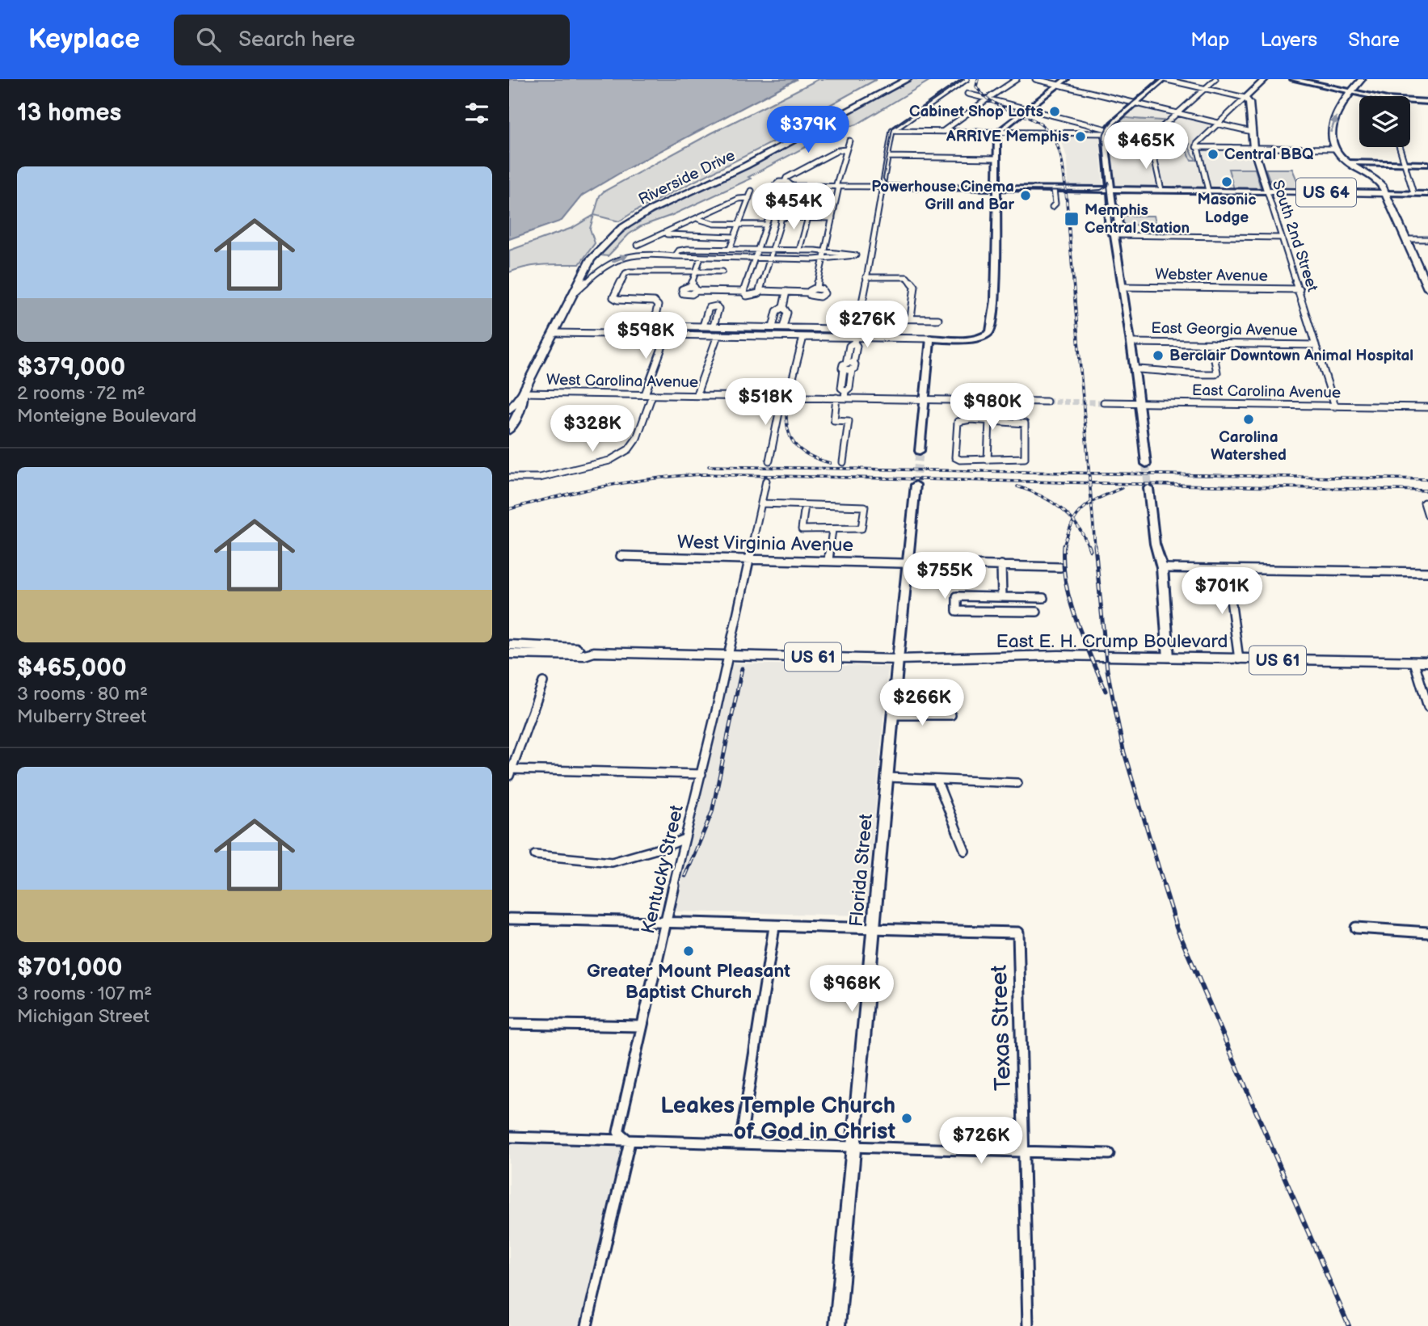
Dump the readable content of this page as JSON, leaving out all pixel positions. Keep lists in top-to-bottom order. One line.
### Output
{"streets":{"main road":["Riverside Drive","US 64","South 2nd Street","East E. H. Crump Boulevard","US 61","Florida Street"],"street":["Webster Avenue","East Georgia Avenue","West Carolina Avenue","East Carolina Avenue","West Virginia Avenue","Kentucky Street","Texas Street"]},"crossings":[["Riverside Drive","West Carolina Avenue"],["US 64","South 2nd Street"],["South 2nd Street","Webster Avenue"],["South 2nd Street","East Georgia Avenue"],["South 2nd Street","East Carolina Avenue"],["West Virginia Avenue","Kentucky Street"],["West Virginia Avenue","Florida Street"],["East E. H. Crump Boulevard","US 61"],["East E. H. Crump Boulevard","Florida Street"],["US 61","Kentucky Street"],["US 61","Florida Street"],["Florida Street","Texas Street"]],"places":{"other":["Cabinet Shop Lofts","ARRIVE Memphis","Central BBQ","Masonic Lodge","Powerhouse Cinema Grill and Bar","Berclair Downtown Animal Hospital","Carolina Watershed","Greater Mount Pleasant Baptist Church","Leakes Temple Church of God in Christ"],"transit":["Memphis Central Station"]},"page":{"header":"Keyplace","search":"Search here","nav":["Map","Layers","Share"],"heading":"13 homes","price":["$379K","$465K","$454K","$276K","$598K","$518K","$980K","$328K","$755K","$701K","$266K","$968K","$726K"],"list":[{"name":"$379,000","note":"2 rooms · 72 m² · Monteigne Boulevard"},{"name":"$465,000","note":"3 rooms · 80 m² · Mulberry Street"},{"name":"$701,000","note":"3 rooms · 107 m² · Michigan Street"}]}}
